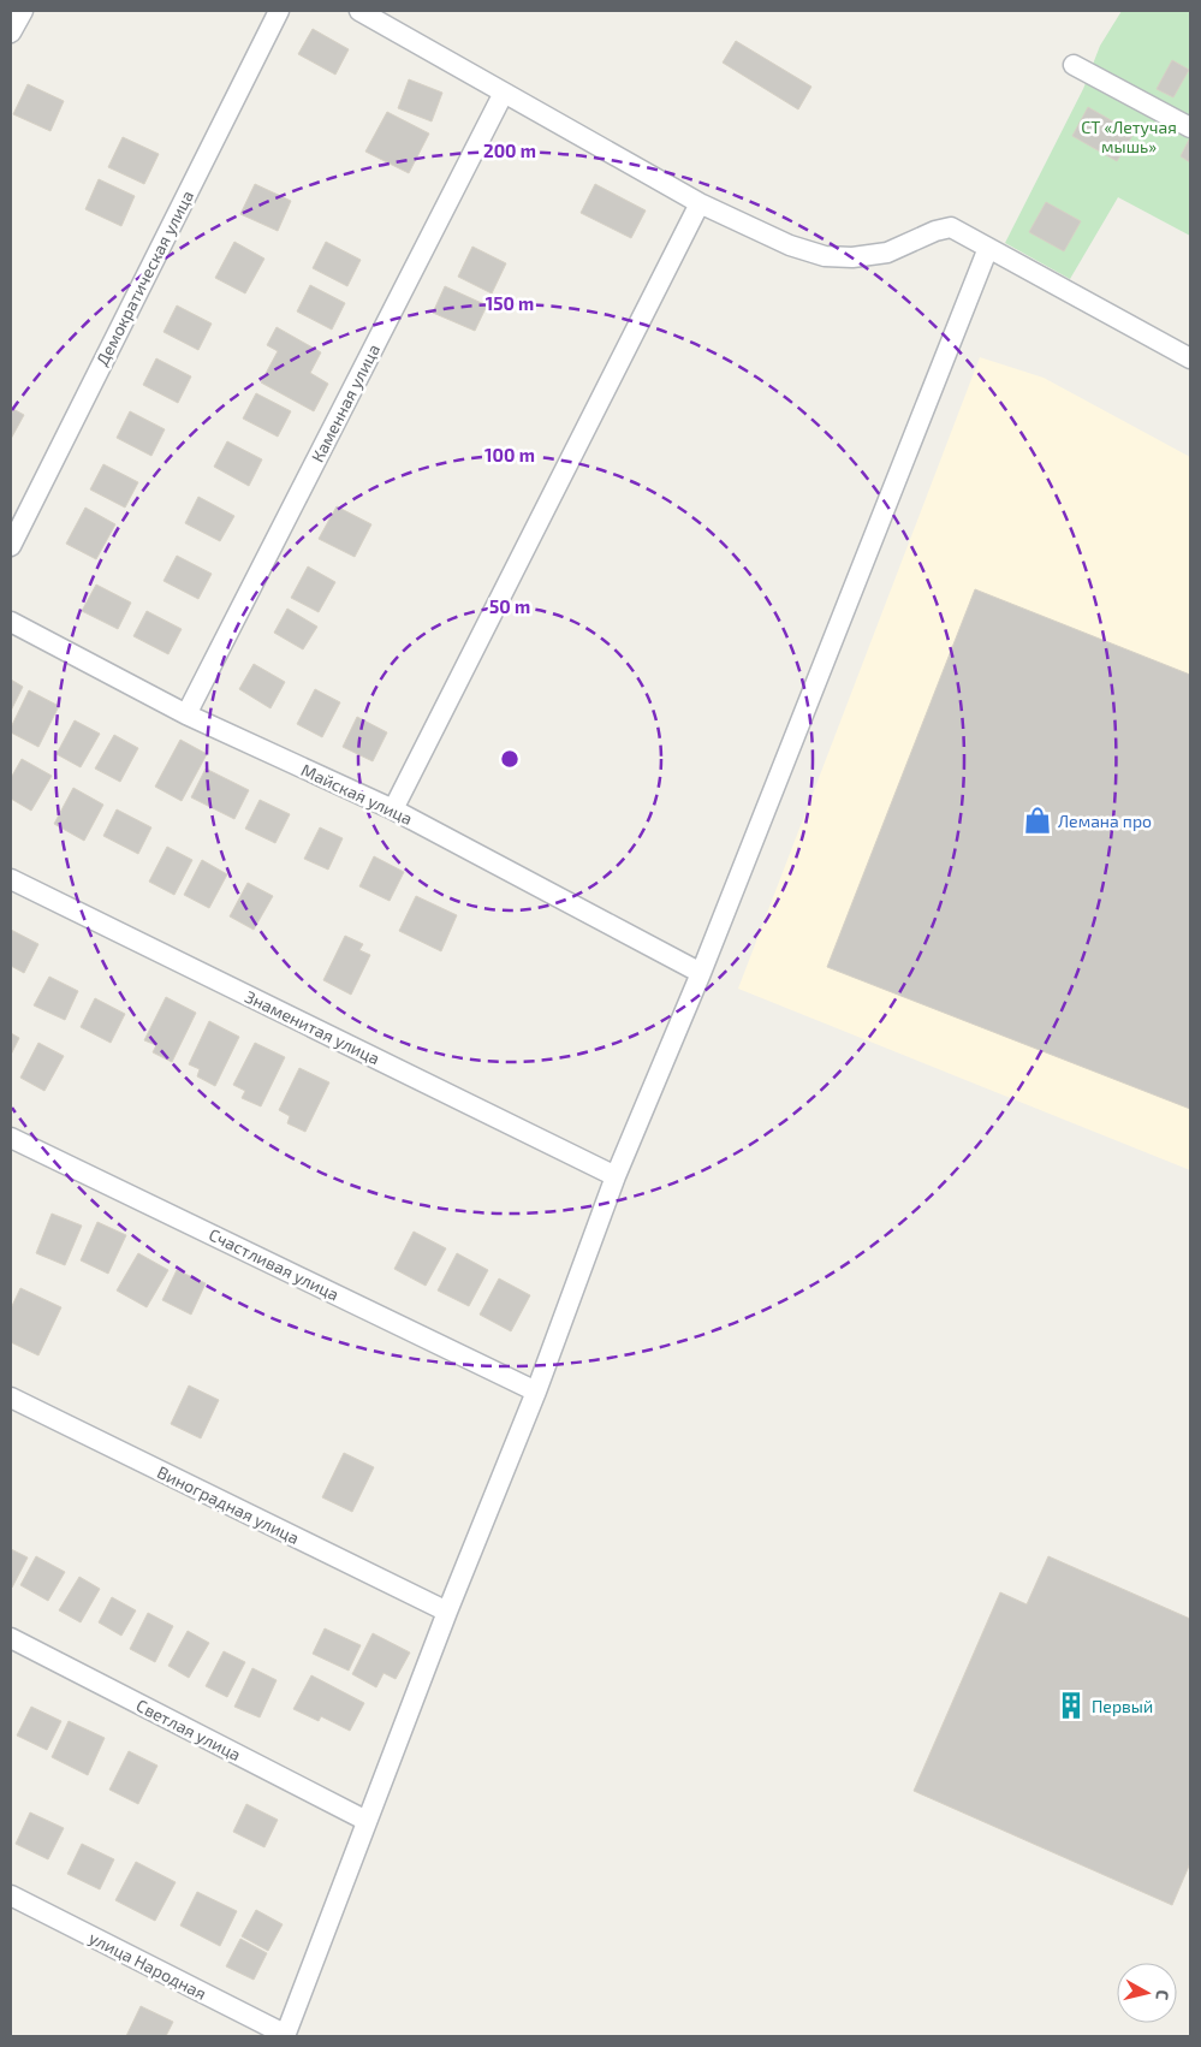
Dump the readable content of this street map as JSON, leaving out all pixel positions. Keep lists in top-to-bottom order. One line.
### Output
{"streets":{"street":["Демократическая улица","Каменная улица","Майская улица","Знаменитая улица","Счастливая улица","Виноградная улица","Светлая улица","улица Народная"]},"crossings":[["Каменная улица","Майская улица"]],"parks":["СТ «Летучая мышь»"],"places":{"shop":["Лемана про"],"building":["Первый"]},"north":"right","rings":["200 m","150 m","100 m","50 m"]}
